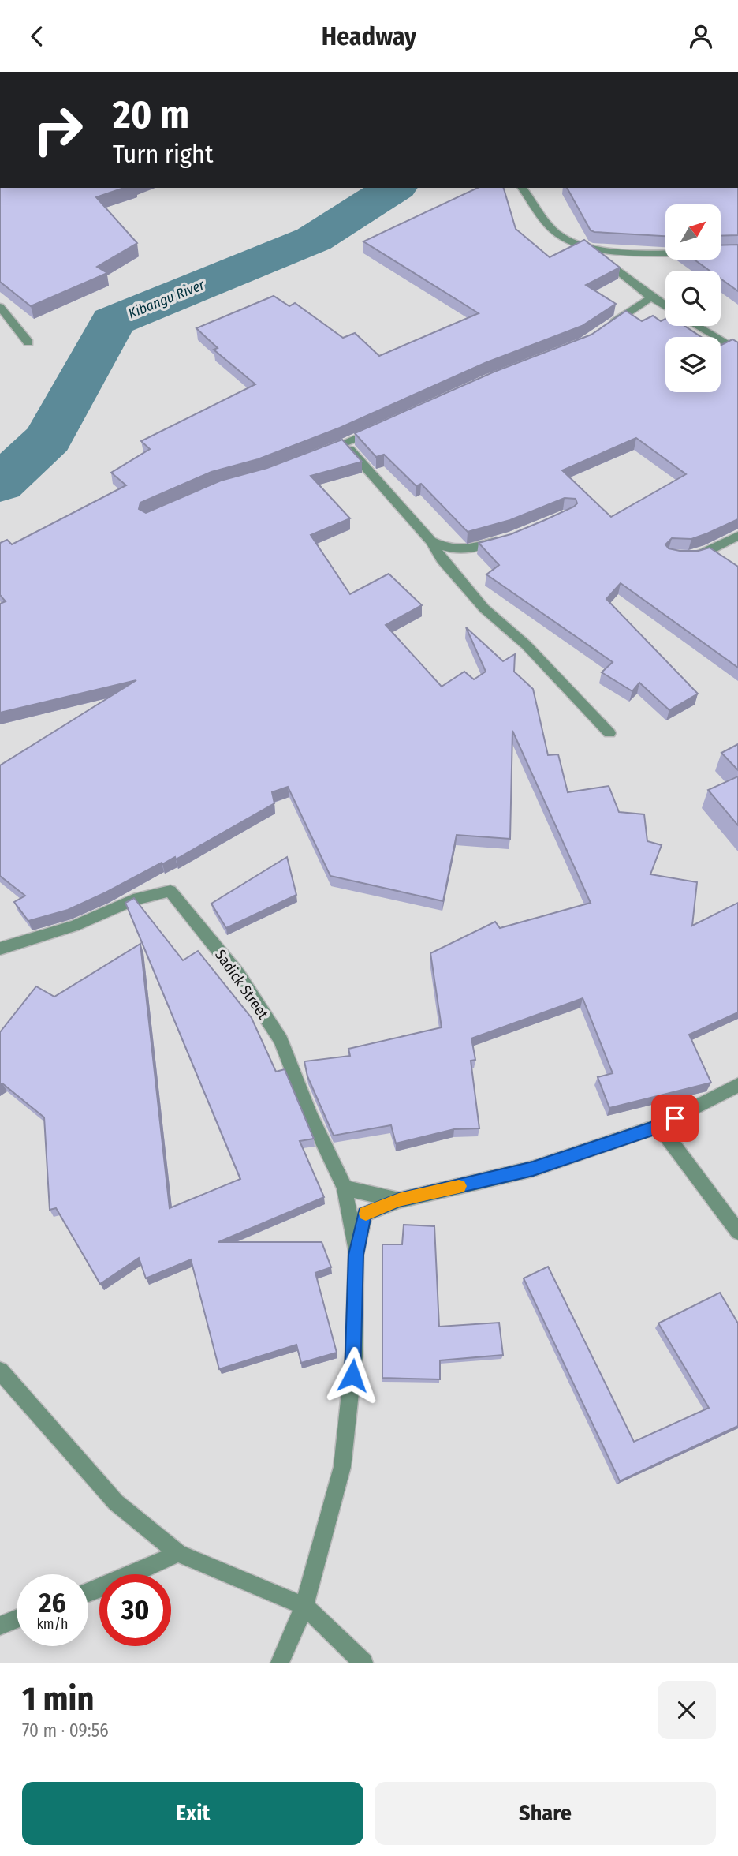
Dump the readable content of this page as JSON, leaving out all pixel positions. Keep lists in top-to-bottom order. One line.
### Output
{"streets":{"street":["Sadick Street"]},"water":["Kibangu River"],"north":"top right","page":{"header":"Headway","turn":["20 m","Turn right"],"speed":"26 km/h","limit":"30","heading":["1 min","70 m · 09:56"],"buttons":["Exit","Share"]}}
